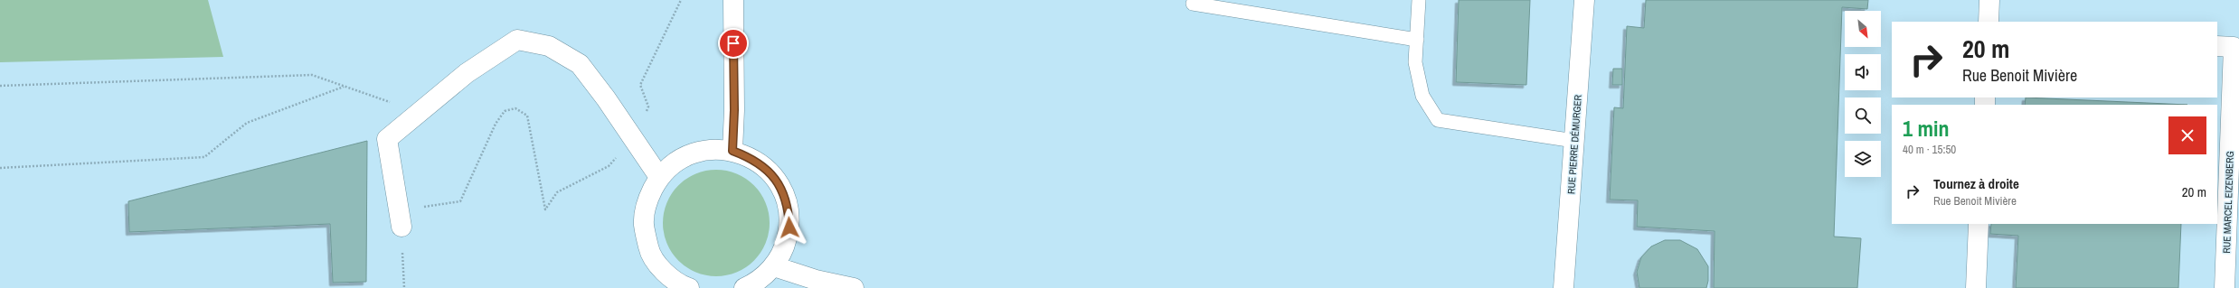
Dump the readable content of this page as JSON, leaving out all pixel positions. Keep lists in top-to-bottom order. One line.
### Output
{"streets":{"street":["RUE PIERRE DÉMURGER","RUE MARCEL EIZENBERG"]},"north":"bottom right","page":{"turn":["20 m","Rue Benoit Mivière"],"heading":["1 min","40 m · 15:50"],"list":[{"name":"Tournez à droite","note":"Rue Benoit Mivière","value":"20 m"}]}}
